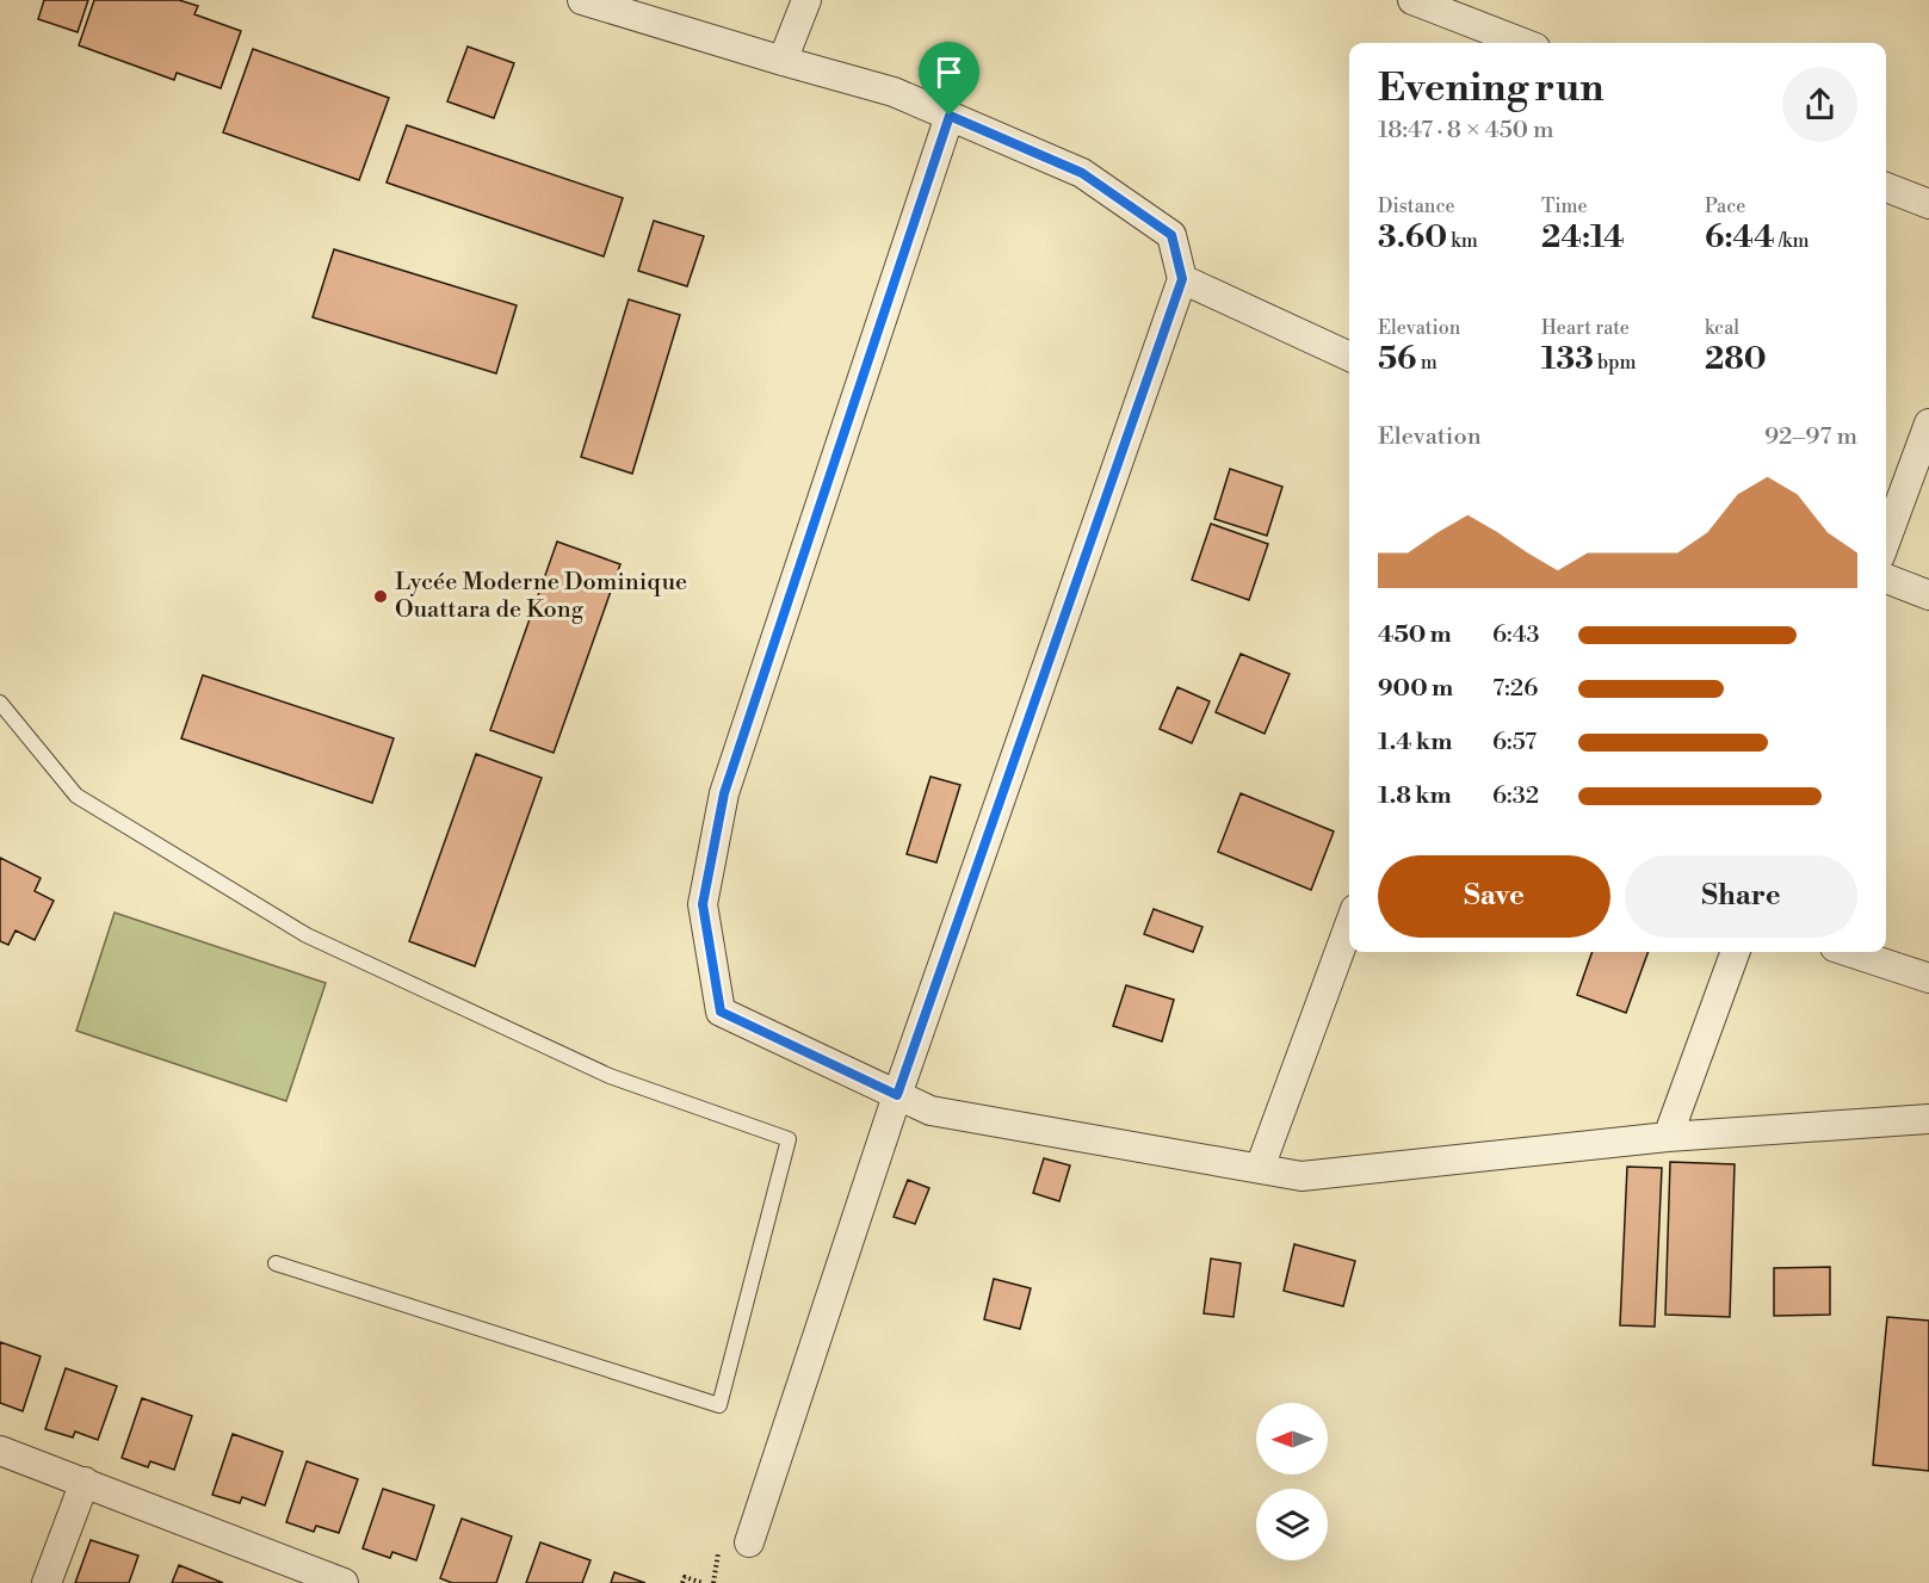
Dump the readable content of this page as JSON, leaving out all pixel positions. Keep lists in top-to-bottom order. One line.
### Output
{"places":["Lycée Moderne Dominique Ouattara de Kong"],"north":"left","page":{"heading":["Evening run","18:47 · 8 × 450 m"],"stats":[["Distance","3.60 km"],["Time","24:14"],["Pace","6:44 /km"],["Elevation","56 m"],["Heart rate","133 bpm"],["kcal","280"]],"chart":["Elevation","92–97 m"],"list":[{"name":"450 m","note":"6:43"},{"name":"900 m","note":"7:26"},{"name":"1.4 km","note":"6:57"},{"name":"1.8 km","note":"6:32"}],"buttons":["Save","Share"]}}
